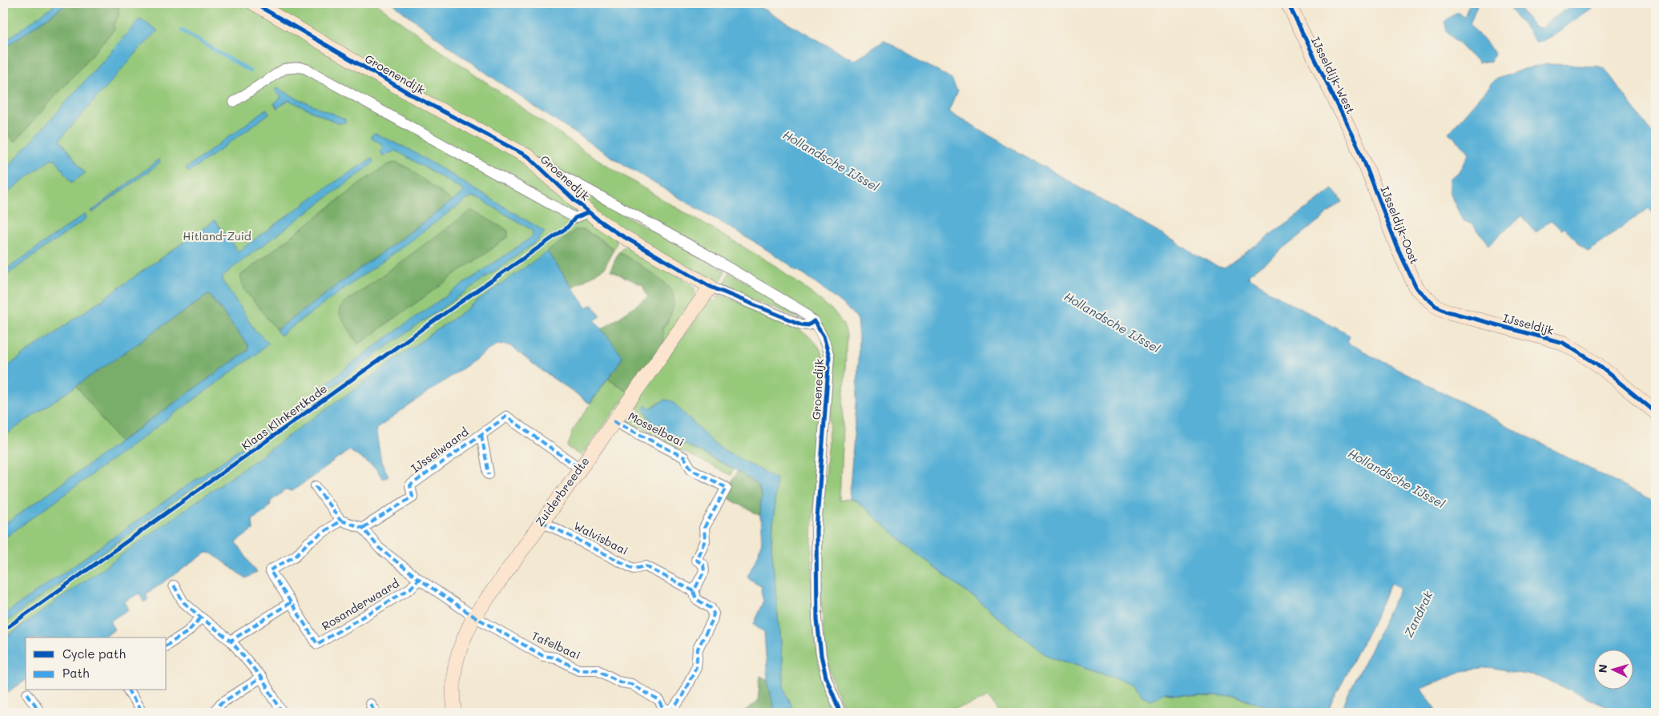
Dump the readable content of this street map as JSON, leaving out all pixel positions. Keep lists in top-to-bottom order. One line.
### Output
{"streets":{"street":["Groenendijk","IJsseldijk-West","Groenedijk","IJsseldijk-Oost","IJsseldijk","Mosselbaai","IJsselwaard","Zuiderbreedte","Walvisbaai","Rosanderwaard","Tafelbaai"],"cycle path":["Klaas Klinkertkade"]},"crossings":[["Groenendijk","Groenedijk"],["IJsseldijk-West","IJsseldijk-Oost"],["Groenedijk","Zuiderbreedte"],["IJsseldijk-Oost","IJsseldijk"],["Mosselbaai","Zuiderbreedte"],["Mosselbaai","Walvisbaai"],["IJsselwaard","Zuiderbreedte"],["Zuiderbreedte","Walvisbaai"],["Zuiderbreedte","Tafelbaai"]],"water":["Hollandsche IJssel","Zandrak"],"parks":["Hitland-Zuid"],"legend":["Cycle path","Path"],"north":"left"}
